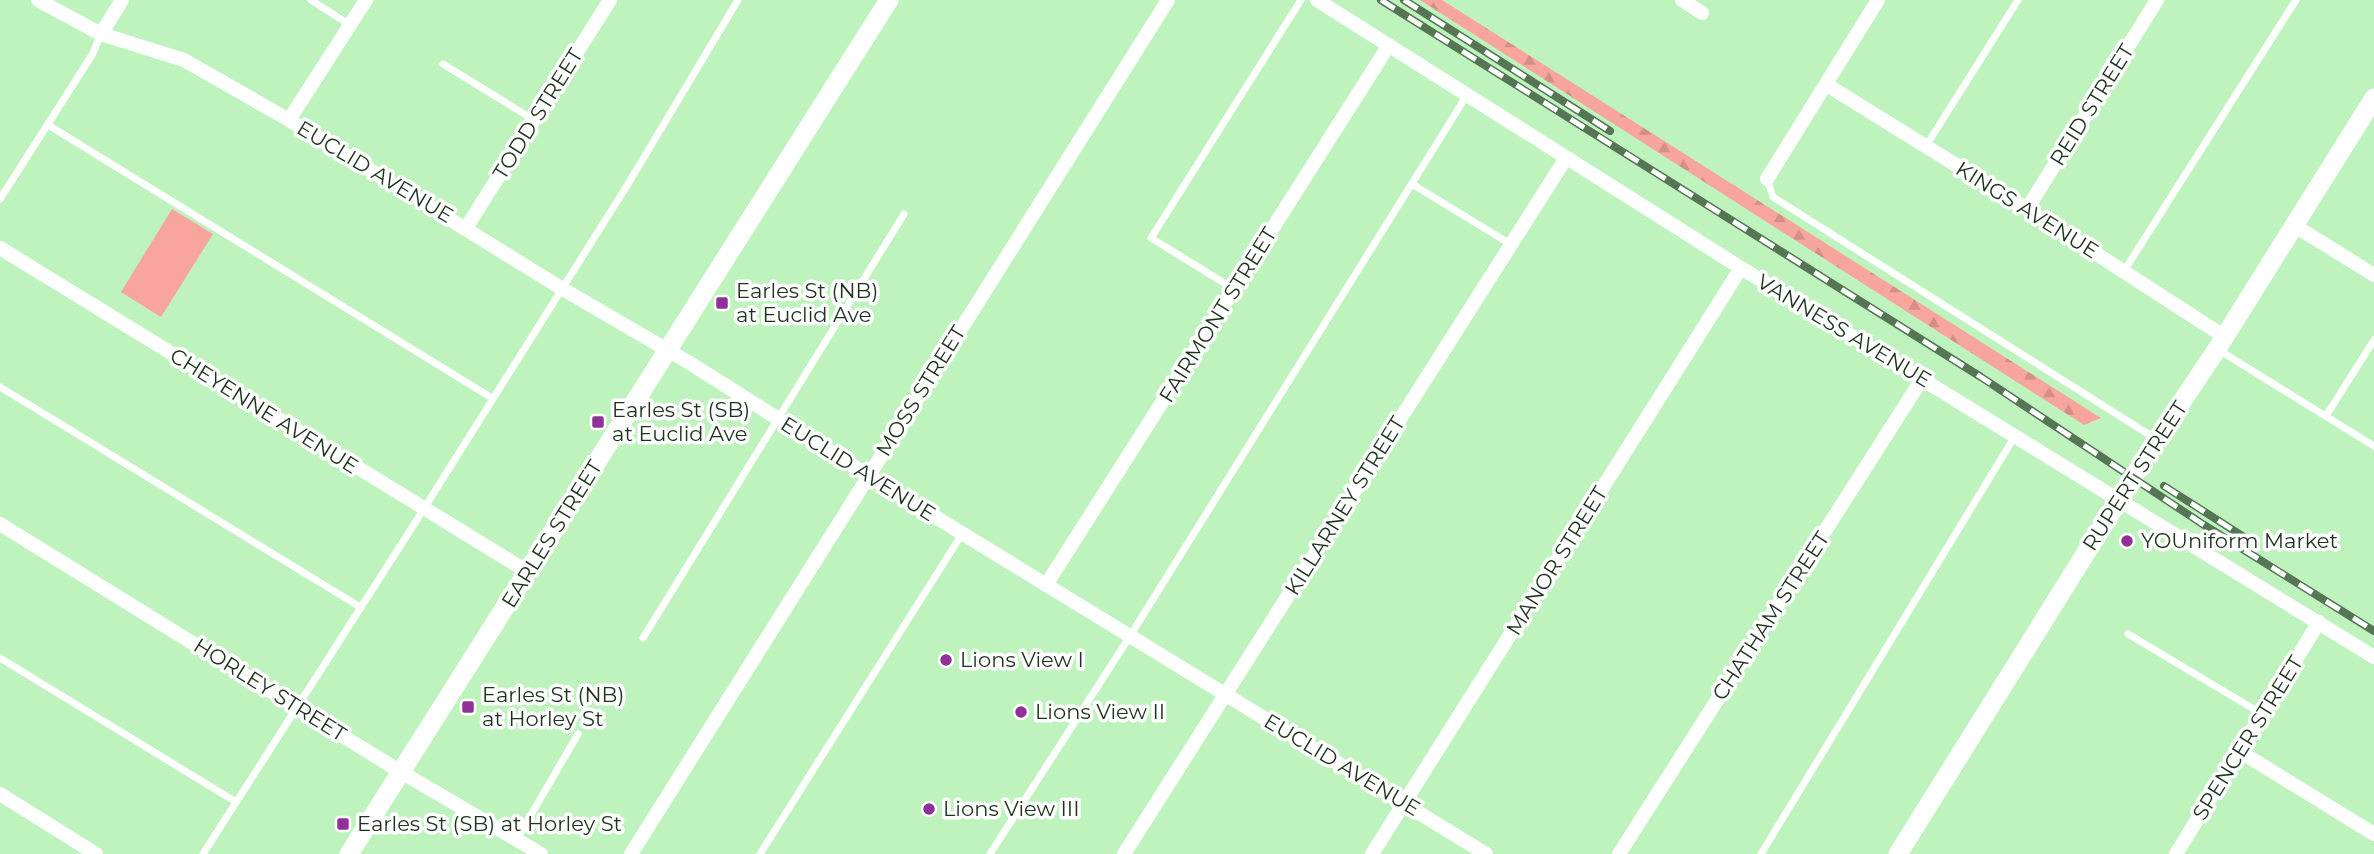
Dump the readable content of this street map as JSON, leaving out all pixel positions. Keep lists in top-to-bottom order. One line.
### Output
{"streets":{"street":["REID STREET","TODD STREET","EUCLID AVENUE","KINGS AVENUE","FAIRMONT STREET","VANNESS AVENUE","MOSS STREET","CHEYENNE AVENUE","RUPERT STREET","KILLARNEY STREET","EARLES STREET","MANOR STREET","CHATHAM STREET","HORLEY STREET","SPENCER STREET"]},"crossings":[["REID STREET","KINGS AVENUE"],["TODD STREET","EUCLID AVENUE"],["EUCLID AVENUE","FAIRMONT STREET"],["EUCLID AVENUE","MOSS STREET"],["EUCLID AVENUE","KILLARNEY STREET"],["EUCLID AVENUE","EARLES STREET"],["EUCLID AVENUE","MANOR STREET"],["KINGS AVENUE","RUPERT STREET"],["FAIRMONT STREET","VANNESS AVENUE"],["VANNESS AVENUE","RUPERT STREET"],["VANNESS AVENUE","KILLARNEY STREET"],["VANNESS AVENUE","MANOR STREET"],["VANNESS AVENUE","CHATHAM STREET"],["VANNESS AVENUE","SPENCER STREET"],["CHEYENNE AVENUE","EARLES STREET"],["EARLES STREET","HORLEY STREET"]],"places":{"transit":["Earles St (NB) at Euclid Ave","Earles St (SB) at Euclid Ave","Earles St (NB) at Horley St","Earles St (SB) at Horley St"],"other":["YOUniform Market","Lions View I","Lions View II","Lions View III"]}}
